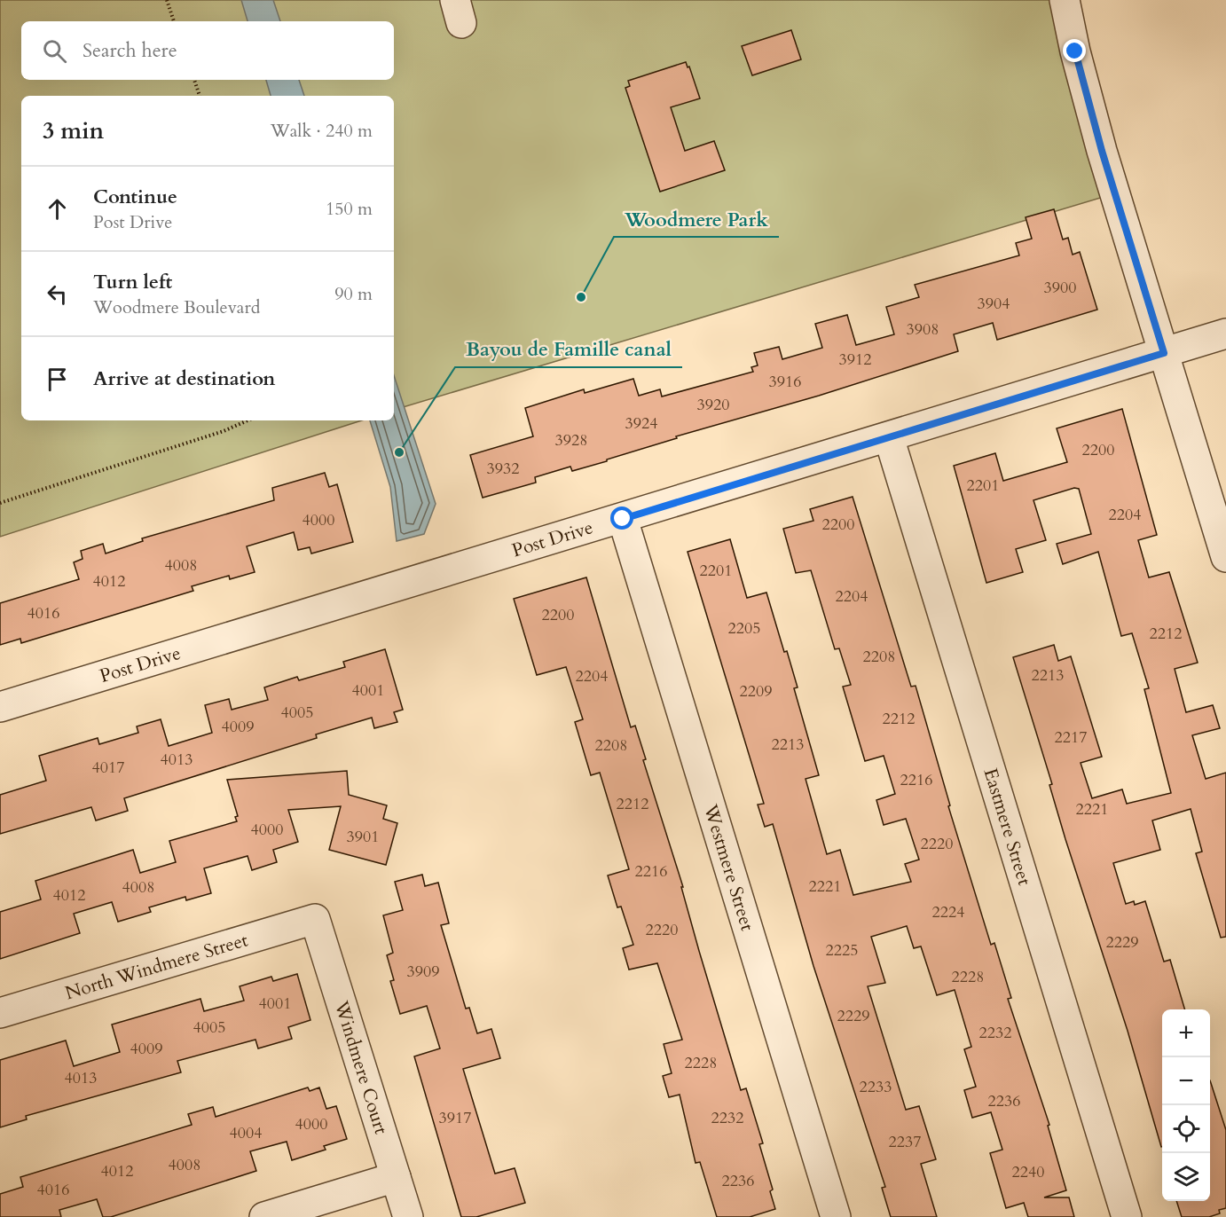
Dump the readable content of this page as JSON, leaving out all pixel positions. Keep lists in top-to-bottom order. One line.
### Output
{"streets":{"street":["Post Drive","Eastmere Street","Westmere Street","North Windmere Street","Windmere Court"]},"crossings":[["Post Drive","Eastmere Street"],["Post Drive","Westmere Street"],["North Windmere Street","Windmere Court"]],"places":["Woodmere Park","Bayou de Famille canal"],"house_numbers":["3900","3904","3908","3912","3916","3920","3924","3928","2200","3932","2201","2204","4000","2200","4008","2201","4012","2204","4016","2200","2205","2212","2208","2213","2204","4001","2209","4005","2212","4009","2217","2213","2208","4013","4017","2216","2212","2221","4000","3901","2220","2216","2221","4008","4012","2224","2220","2229","2225","3909","2228","4001","2229","4005","2232","4009","2228","4013","2233","2236","3917","2232","4000","4004","2237","4008","4012","2240","2236","4016"],"page":{"search":"Search here","heading":["3 min","Walk · 240 m"],"list":[["Continue","Post Drive","150 m"],["Turn left","Woodmere Boulevard","90 m"],"Arrive at destination"],"map_buttons":["+","−"]}}
